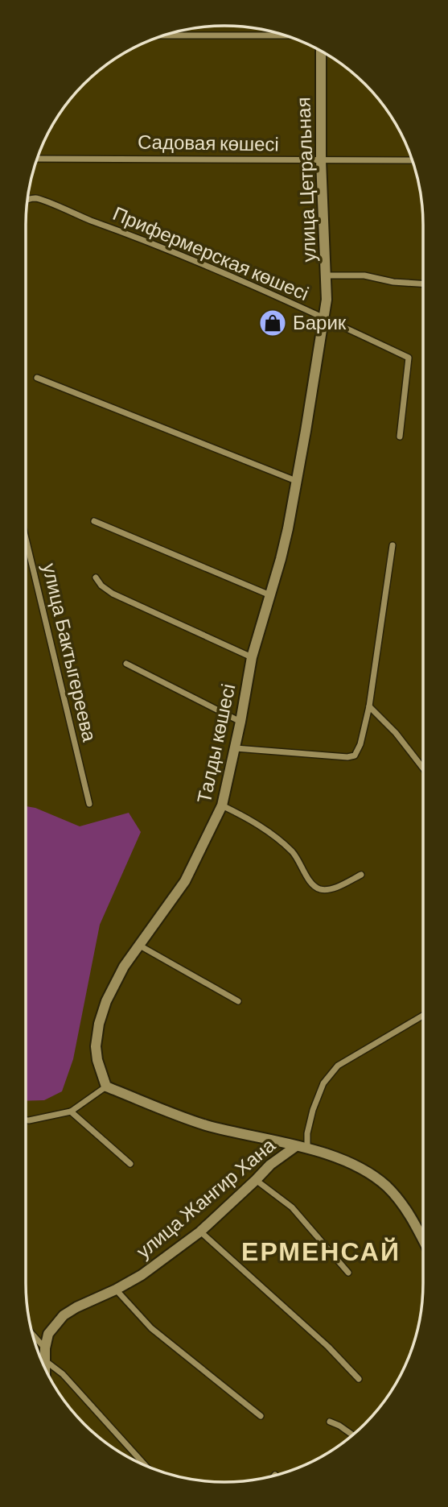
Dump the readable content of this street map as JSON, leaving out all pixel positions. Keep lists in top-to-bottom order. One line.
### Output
{"streets":{"street":["Садовая көшесі","улица Цетральная","Прифермерская көшесі","улица Бактыгереева","Талды көшесі","улица Жангир Хана"]},"crossings":[["Садовая көшесі","улица Цетральная"],["улица Цетральная","Прифермерская көшесі"],["улица Цетральная","Талды көшесі"],["Прифермерская көшесі","Талды көшесі"],["Талды көшесі","улица Жангир Хана"]],"districts":["ЕРМЕНСАЙ"],"places":{"shop":["Барик"]}}
